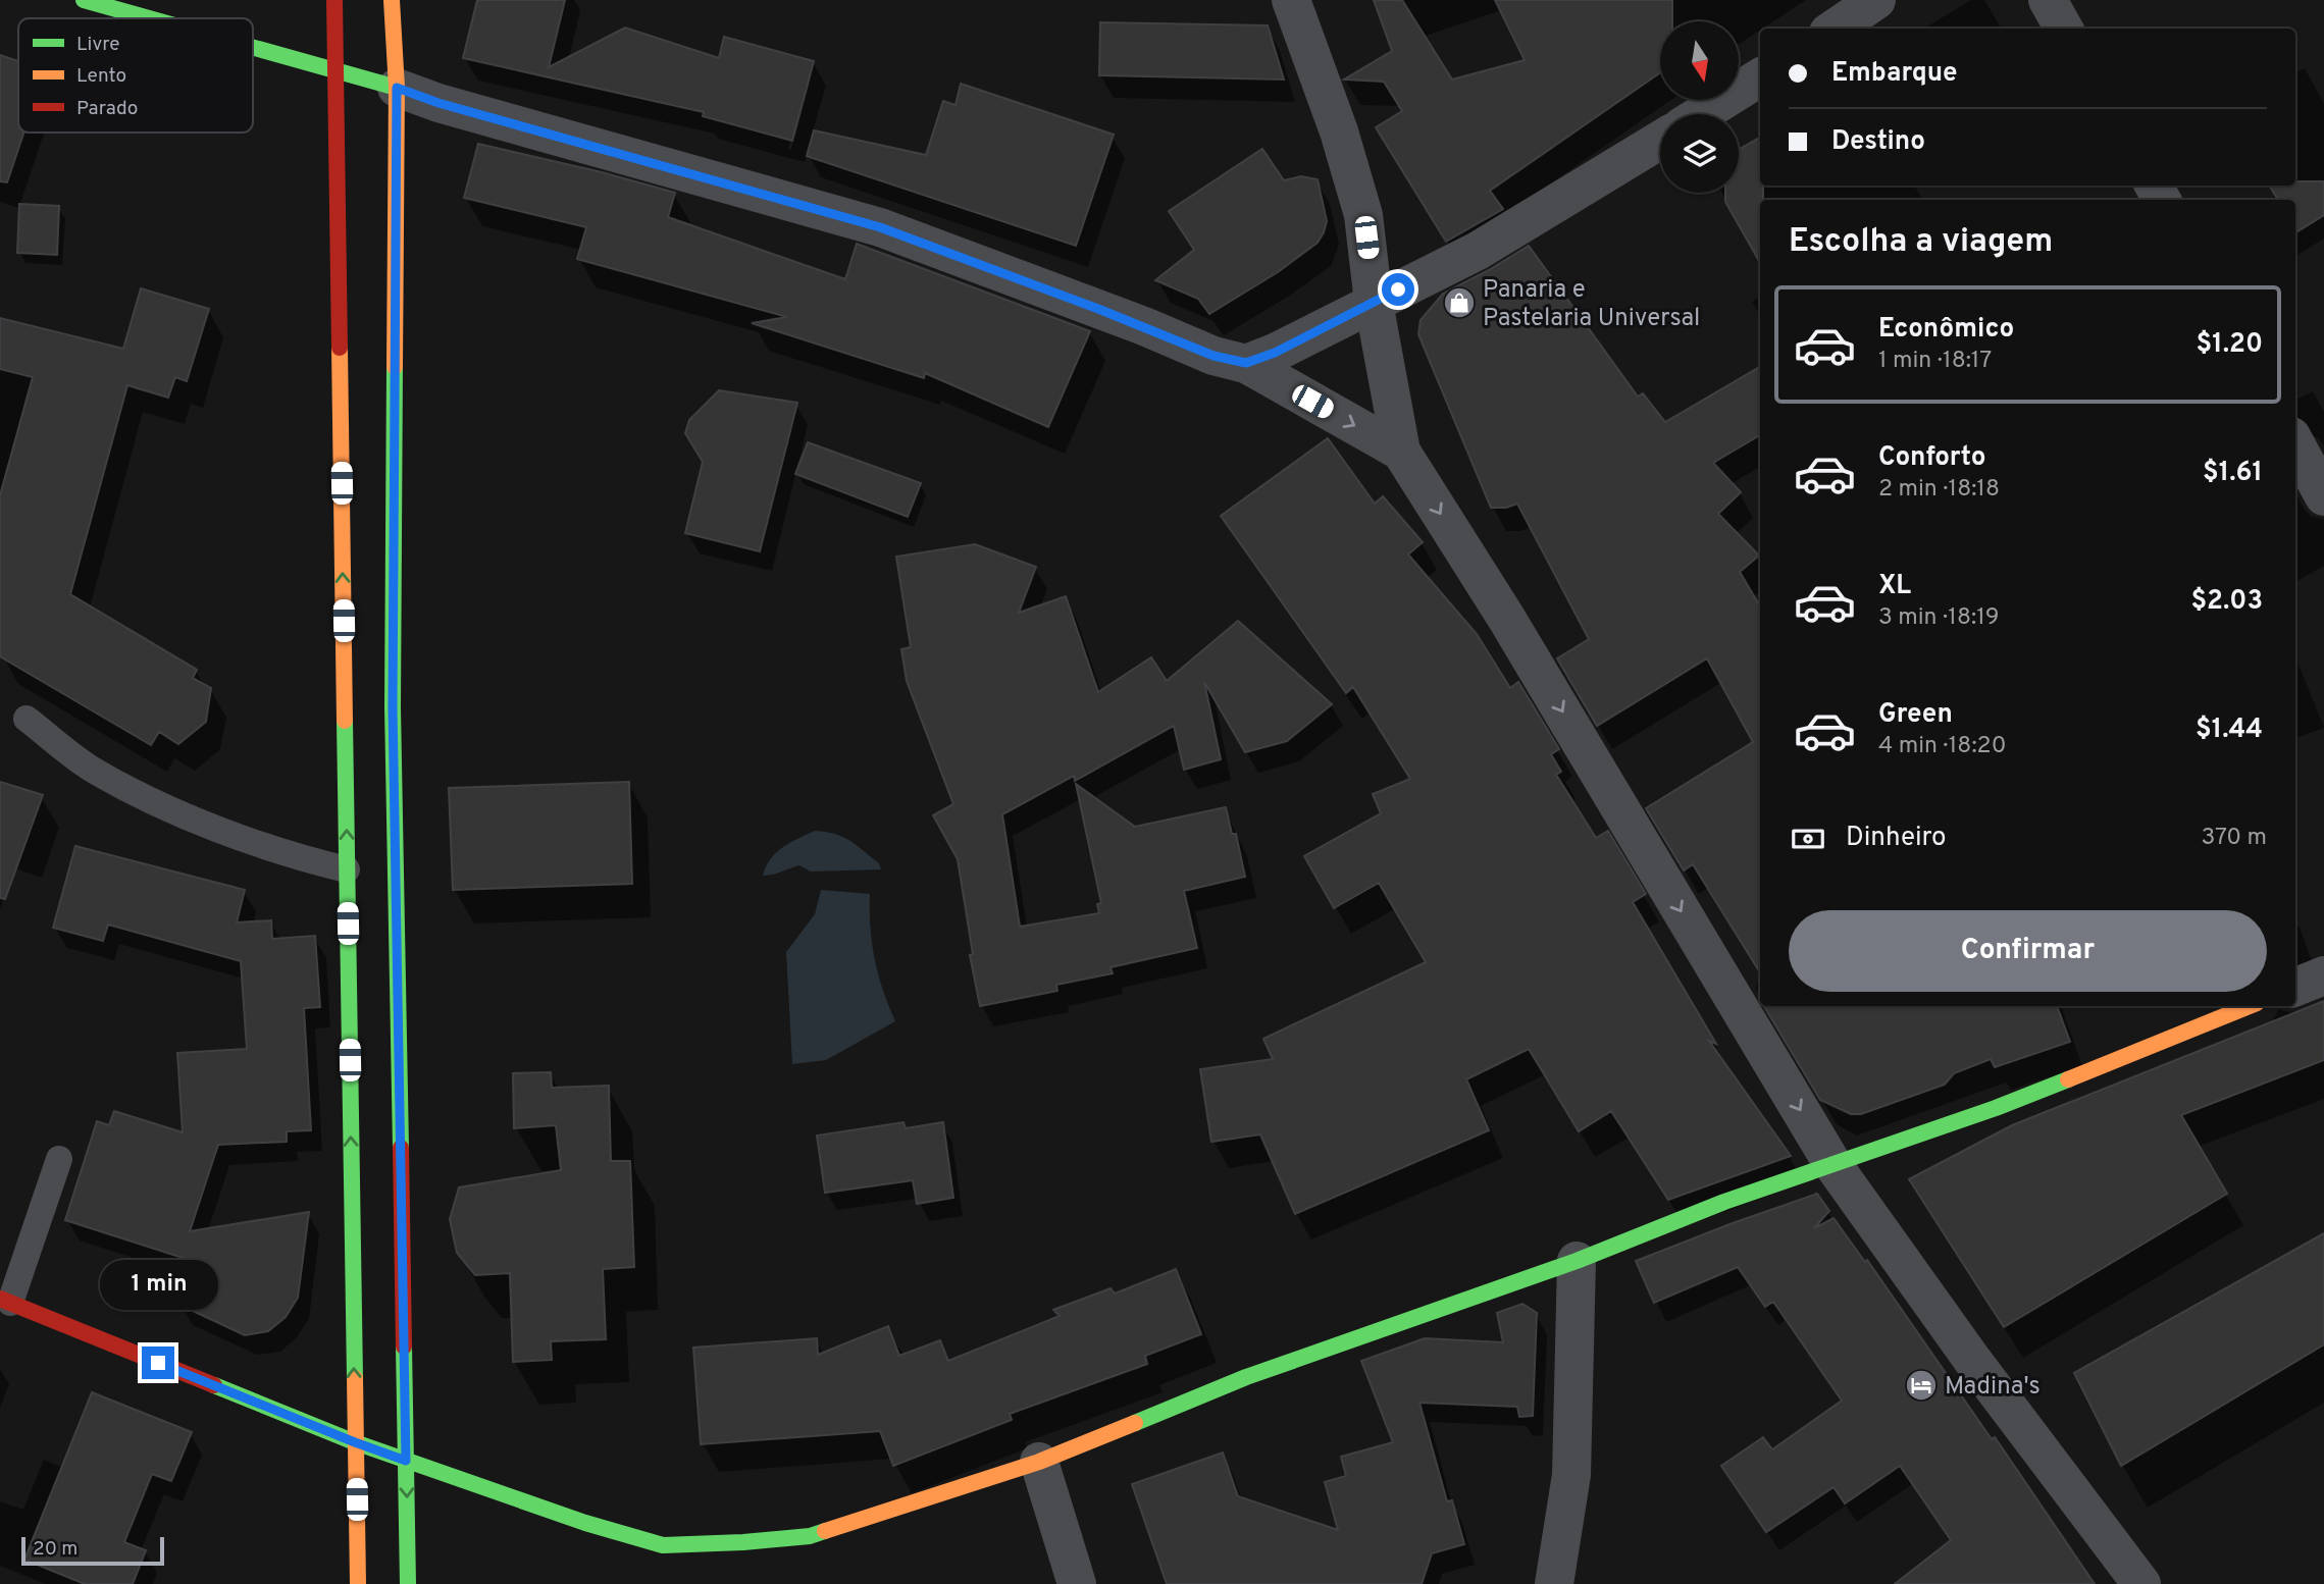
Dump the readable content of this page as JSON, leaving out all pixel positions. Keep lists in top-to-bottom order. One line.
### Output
{"places":{"shop":["Panaria e Pastelaria Universal"],"hotel":["Madina's"]},"legend":["Livre","Lento","Parado"],"scale_bar":"20 m","north":"bottom","page":{"banner":["Embarque","Destino"],"heading":"Escolha a viagem","list":[{"name":"Econômico","note":"1 min · 18:17","value":"$1.20"},{"name":"Conforto","note":"2 min · 18:18","value":"$1.61"},{"name":"XL","note":"3 min · 18:19","value":"$2.03"},{"name":"Green","note":"4 min · 18:20","value":"$1.44"}],"pay":["Dinheiro","370 m"],"buttons":"Confirmar","bubble":"1 min","scale":"20 m"}}
